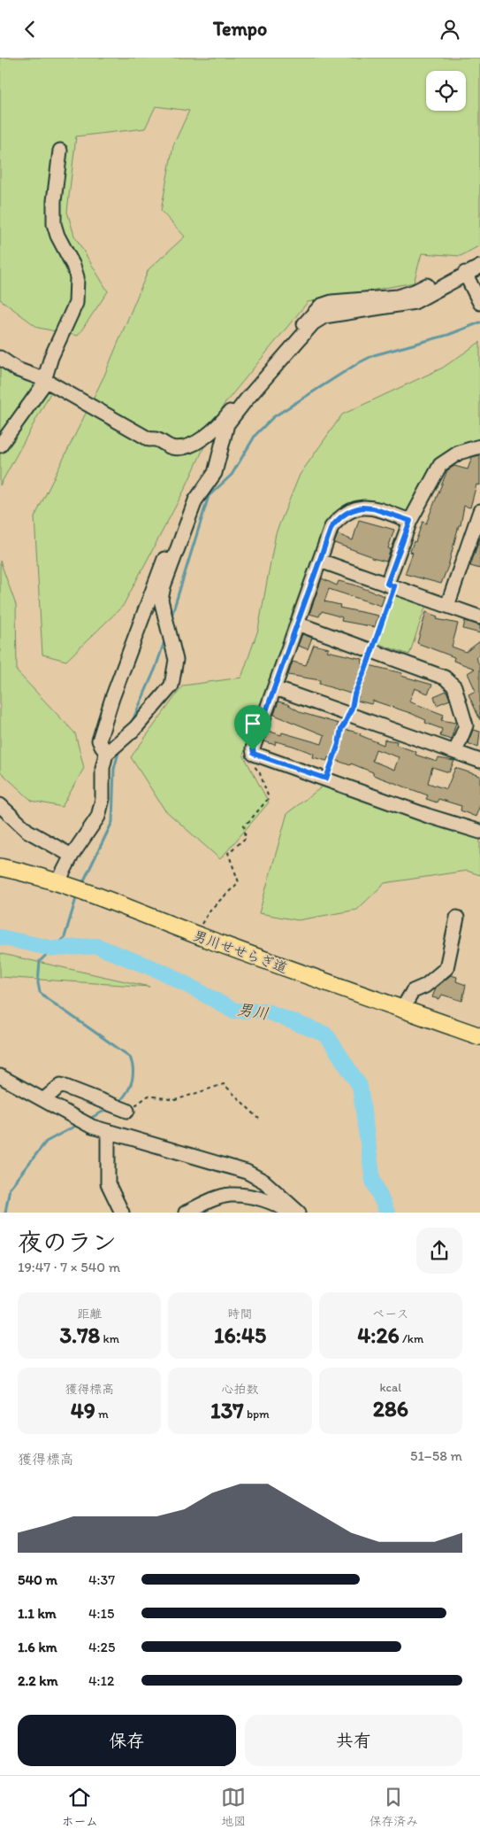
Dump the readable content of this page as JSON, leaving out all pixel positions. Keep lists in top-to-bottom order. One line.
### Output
{"streets":{"main road":["男川せせらぎ道"]},"water":["男川"],"page":{"header":"Tempo","heading":["夜のラン","19:47 · 7 × 540 m"],"stats":[["距離","3.78 km"],["時間","16:45"],["ペース","4:26 /km"],["獲得標高","49 m"],["心拍数","137 bpm"],["kcal","286"]],"chart":["獲得標高","51–58 m"],"list":[{"name":"540 m","note":"4:37"},{"name":"1.1 km","note":"4:15"},{"name":"1.6 km","note":"4:25"},{"name":"2.2 km","note":"4:12"}],"buttons":["保存","共有"],"tabs":["ホーム","地図","保存済み"]}}
